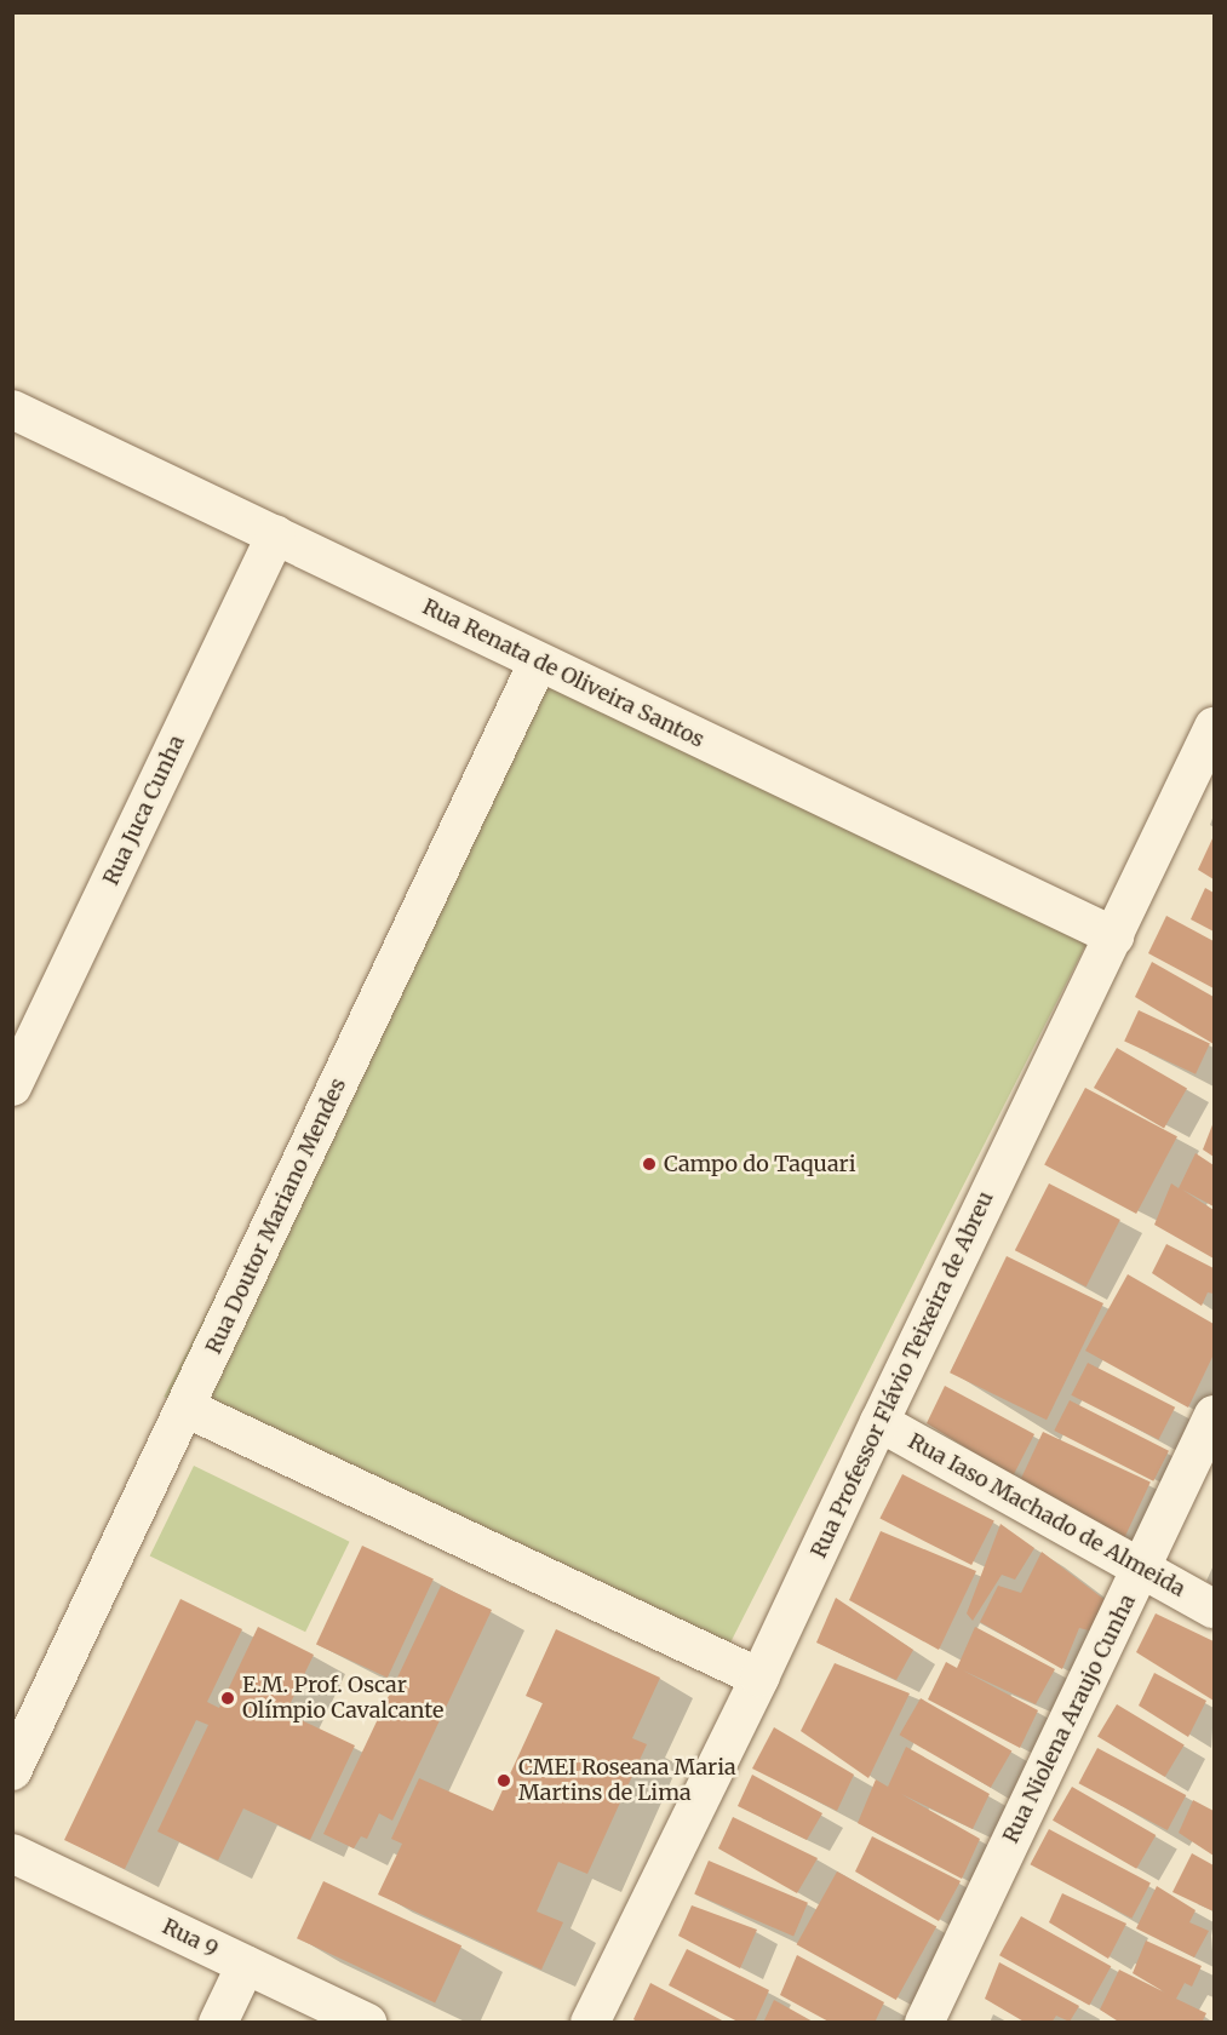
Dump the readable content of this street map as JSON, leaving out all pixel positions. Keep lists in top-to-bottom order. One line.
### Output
{"streets":{"street":["Rua Renata de Oliveira Santos","Rua Juca Cunha","Rua Doutor Mariano Mendes","Rua Professor Flávio Teixeira de Abreu","Rua Iaso Machado de Almeida","Rua Niolena Araujo Cunha","Rua 9"]},"crossings":[["Rua Renata de Oliveira Santos","Rua Juca Cunha"],["Rua Renata de Oliveira Santos","Rua Doutor Mariano Mendes"],["Rua Renata de Oliveira Santos","Rua Professor Flávio Teixeira de Abreu"],["Rua Professor Flávio Teixeira de Abreu","Rua Iaso Machado de Almeida"],["Rua Iaso Machado de Almeida","Rua Niolena Araujo Cunha"]],"places":["Campo do Taquari","E.M. Prof. Oscar Olímpio Cavalcante","CMEI Roseana Maria Martins de Lima"]}
